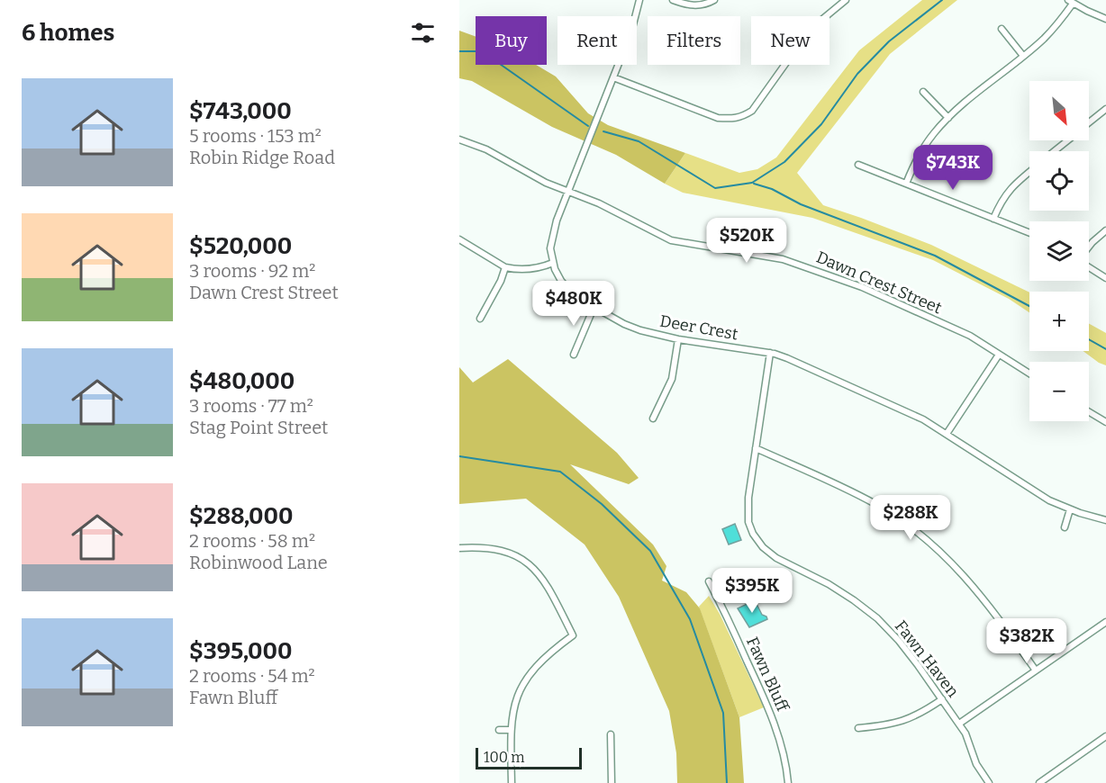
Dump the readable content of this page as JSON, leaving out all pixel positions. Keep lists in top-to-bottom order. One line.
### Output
{"streets":{"street":["Dawn Crest Street","Deer Crest","Fawn Haven","Fawn Bluff"]},"crossings":[["Dawn Crest Street","Deer Crest"],["Deer Crest","Fawn Haven"]],"scale_bar":"100 m","north":"bottom right","page":{"heading":"6 homes","chip":["Buy","Rent","Filters","New"],"list":[{"name":"$743,000","note":"5 rooms · 153 m² · Robin Ridge Road"},{"name":"$520,000","note":"3 rooms · 92 m² · Dawn Crest Street"},{"name":"$480,000","note":"3 rooms · 77 m² · Stag Point Street"},{"name":"$288,000","note":"2 rooms · 58 m² · Robinwood Lane"},{"name":"$395,000","note":"2 rooms · 54 m² · Fawn Bluff"}],"map_buttons":["+","−"],"price":["$743K","$520K","$480K","$288K","$395K","$382K"],"scale":"100 m"}}
